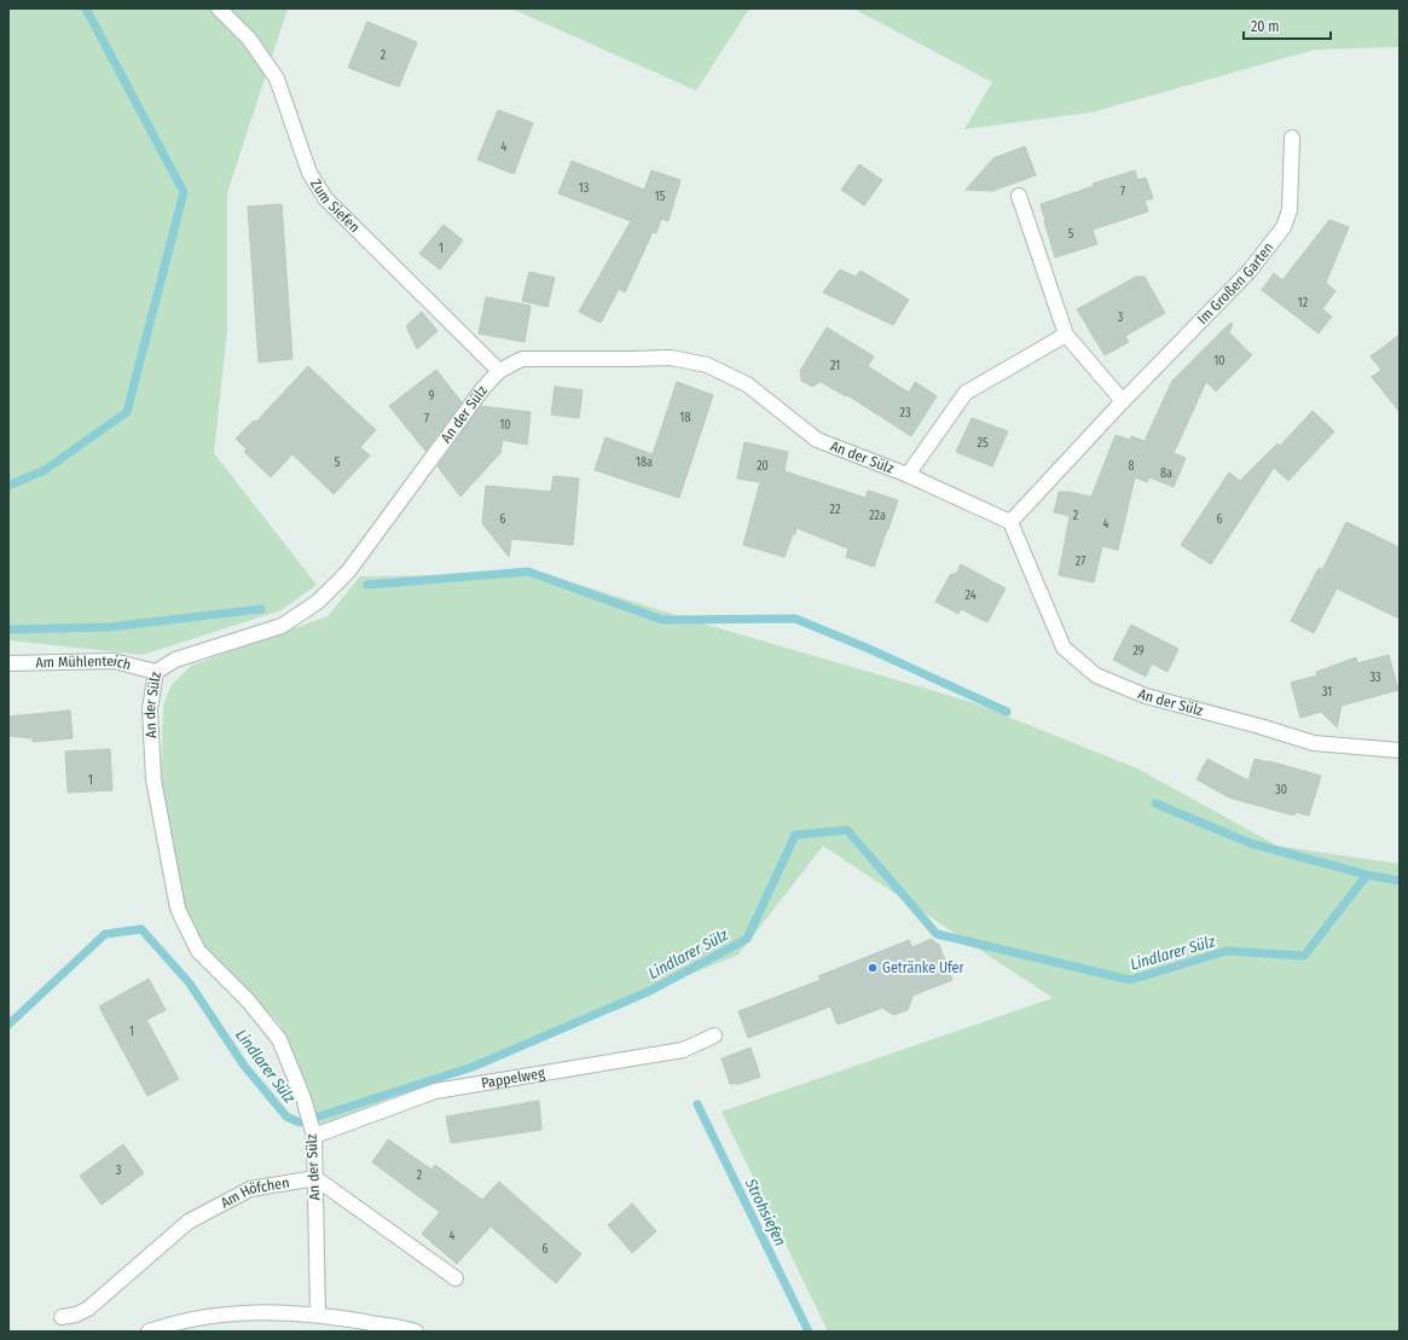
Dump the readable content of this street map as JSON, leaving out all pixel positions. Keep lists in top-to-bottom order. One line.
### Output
{"streets":{"street":["Zum Siefen","Im Großen Garten","An der Sülz","Am Mühlenteich","Pappelweg","Am Höfchen"]},"crossings":[["Zum Siefen","An der Sülz"],["Im Großen Garten","An der Sülz"],["An der Sülz","Am Mühlenteich"],["An der Sülz","Pappelweg"],["An der Sülz","Am Höfchen"]],"water":["Lindlarer Sülz","Strohsiefen"],"places":["Getränke Ufer"],"house_numbers":["2","4","13","7","15","5","1","12","3","10","21","9","23","18","7","10","25","5","18a","20","8","8a","22","22a","2","6","6","4","27","24","29","33","31","1","30","1","3","2","4","6"],"scale_bar":"20 m"}
